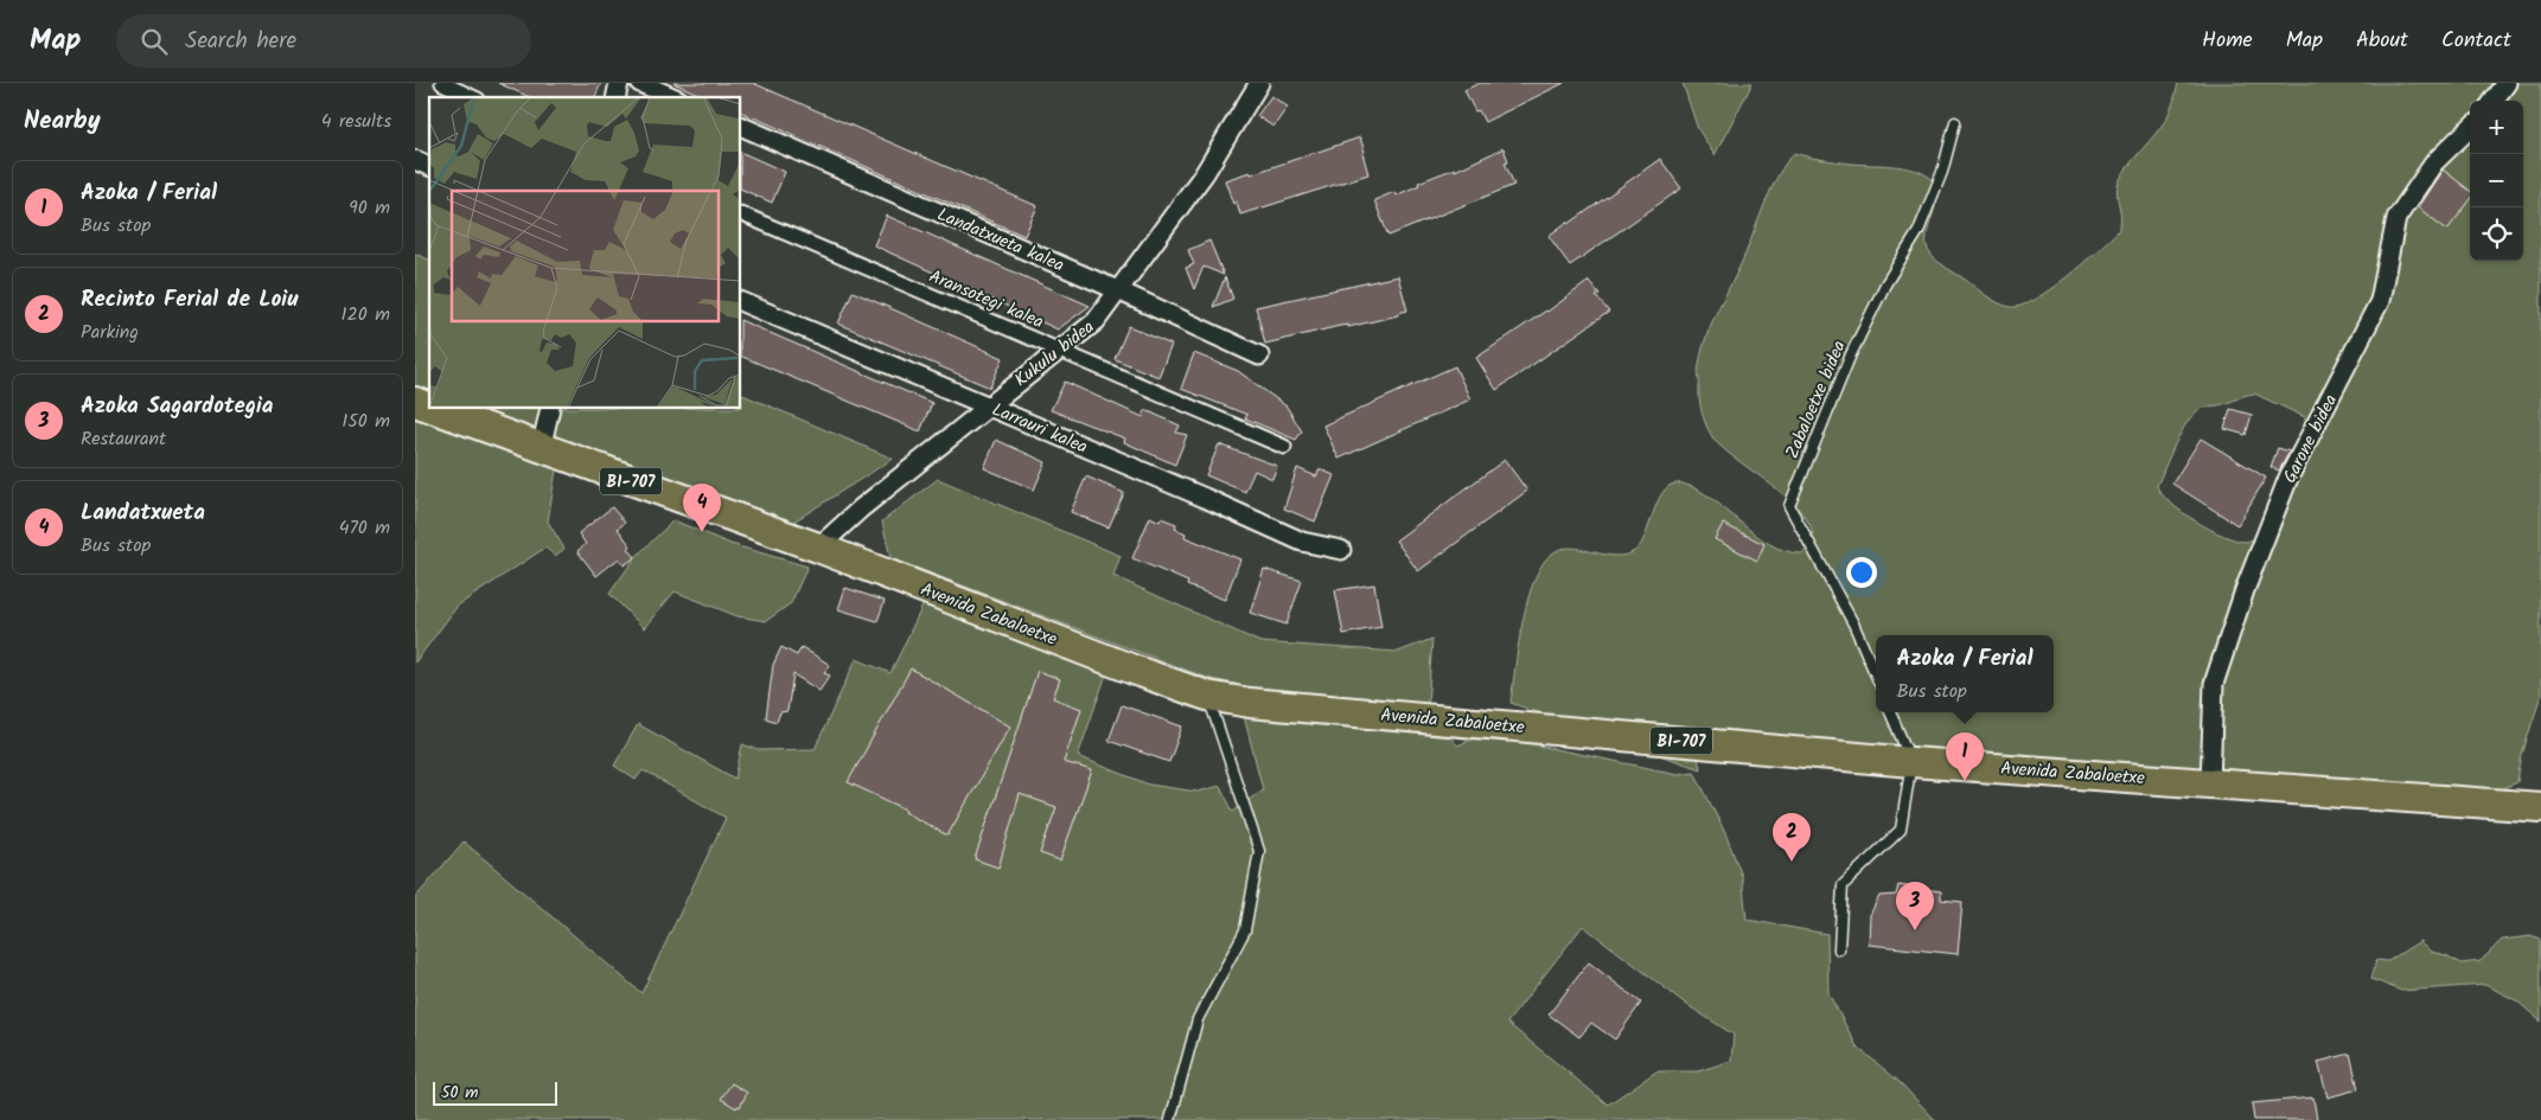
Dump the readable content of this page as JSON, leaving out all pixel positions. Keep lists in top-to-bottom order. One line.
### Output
{"streets":{"main road":["BI-707","Avenida Zabaloetxe"],"street":["Landatxueta kalea","Aransotegi kalea","Kukulu bidea","Larrauri kalea","Garone bidea"],"lane":["Zabaloetxe bidea"]},"crossings":[["Landatxueta kalea","Kukulu bidea"],["Aransotegi kalea","Kukulu bidea"],["Kukulu bidea","Larrauri kalea"],["Kukulu bidea","Avenida Zabaloetxe"],["Garone bidea","Avenida Zabaloetxe"]],"scale_bar":"50 m","page":{"header":"Map","search":"Search here","nav":["Home","Map","About","Contact"],"heading":["Nearby","4 results"],"map_buttons":["+","−"],"list":[{"mark":"1","name":"Azoka / Ferial","note":"Bus stop","value":"90 m"},{"mark":"2","name":"Recinto Ferial de Loiu","note":"Parking","value":"120 m"},{"mark":"3","name":"Azoka Sagardotegia","note":"Restaurant","value":"150 m"},{"mark":"4","name":"Landatxueta","note":"Bus stop","value":"470 m"}],"pins":["4","1","2","3"],"popup":["Azoka / Ferial","Bus stop"],"scale":"50 m"}}
